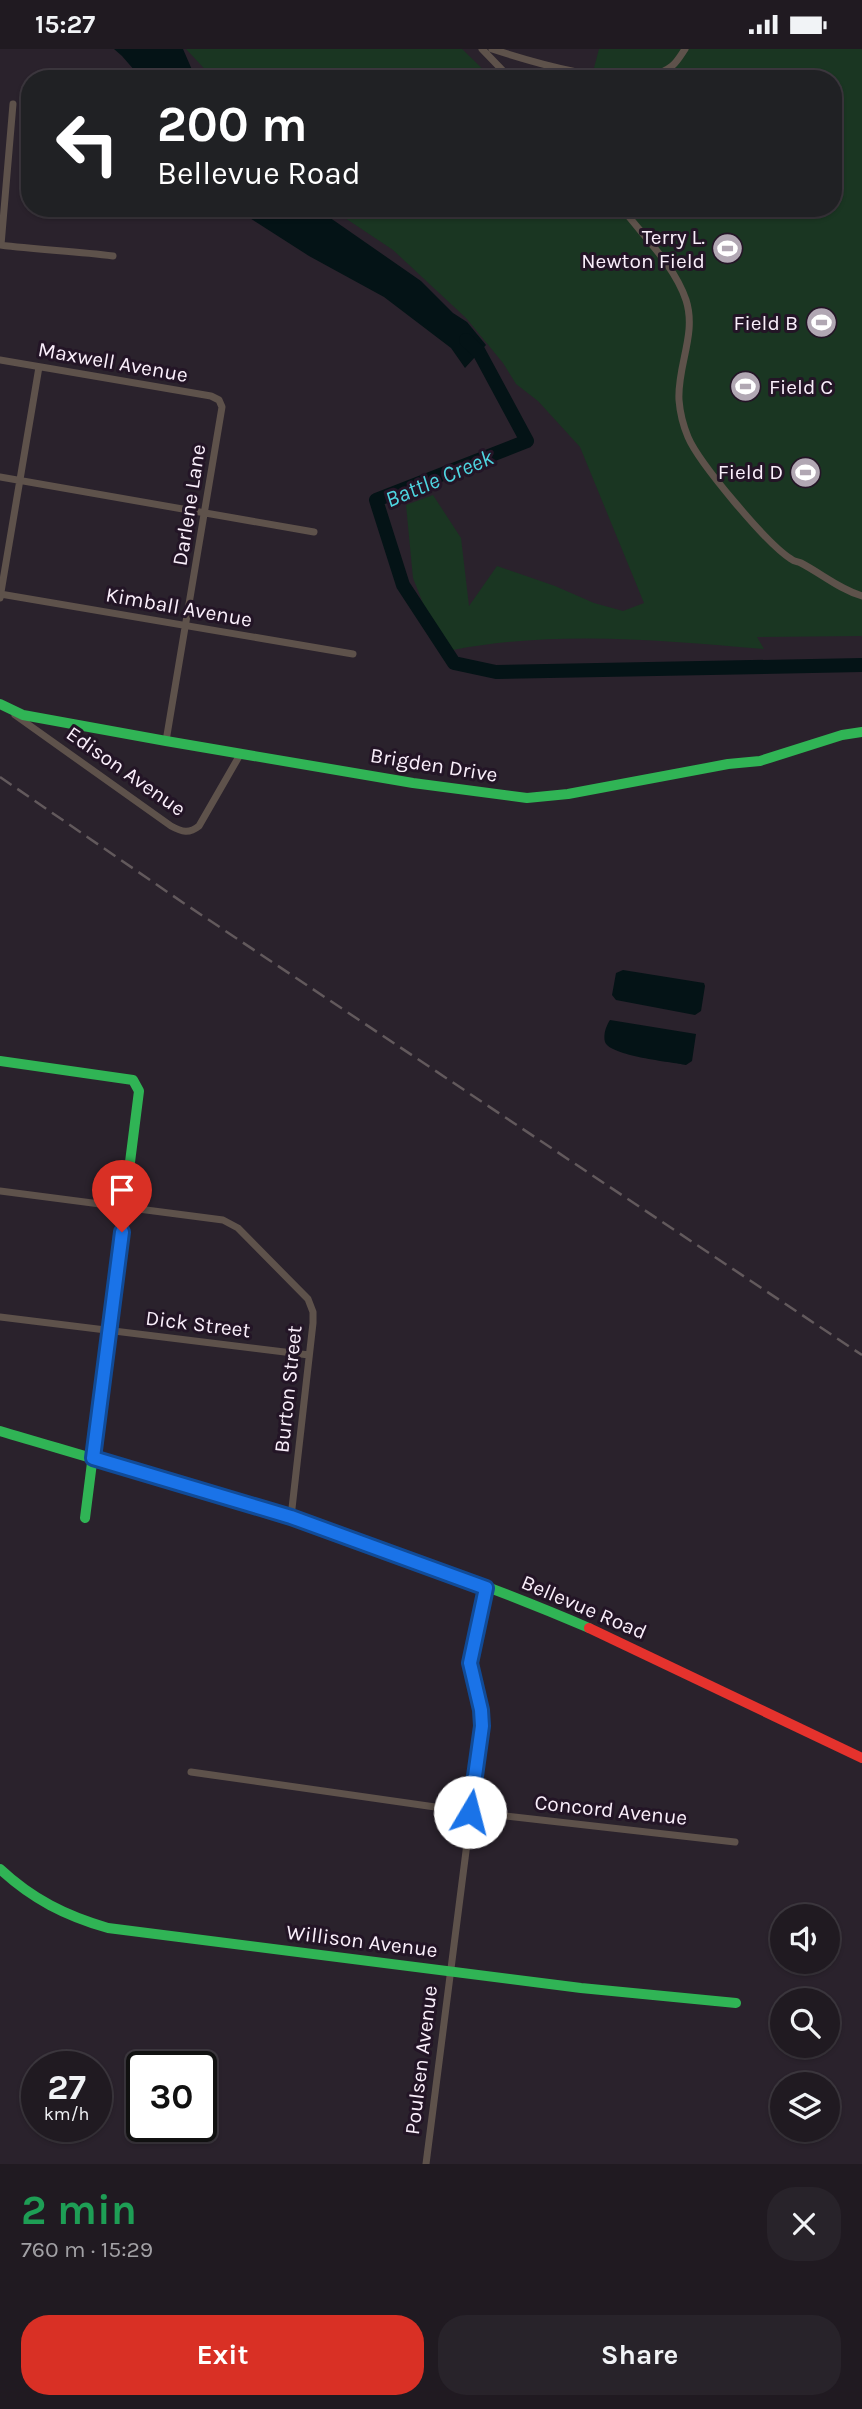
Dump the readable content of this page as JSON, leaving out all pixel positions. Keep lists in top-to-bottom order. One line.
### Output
{"streets":{"street":["Maxwell Avenue","Darlene Lane","Kimball Avenue","Brigden Drive","Edison Avenue","Dick Street","Burton Street","Bellevue Road","Concord Avenue","Willison Avenue","Poulsen Avenue"]},"crossings":[["Maxwell Avenue","Darlene Lane"],["Darlene Lane","Kimball Avenue"],["Darlene Lane","Brigden Drive"],["Brigden Drive","Edison Avenue"],["Dick Street","Burton Street"],["Burton Street","Bellevue Road"],["Bellevue Road","Poulsen Avenue"],["Concord Avenue","Poulsen Avenue"],["Willison Avenue","Poulsen Avenue"]],"water":["Battle Creek"],"places":{"sports":["Terry L. Newton Field","Field B","Field C","Field D"]},"page":{"status":"15:27","turn":["200 m","Bellevue Road"],"speed":"27 km/h","limit":"30","heading":["2 min","760 m · 15:29"],"buttons":["Exit","Share"]}}
